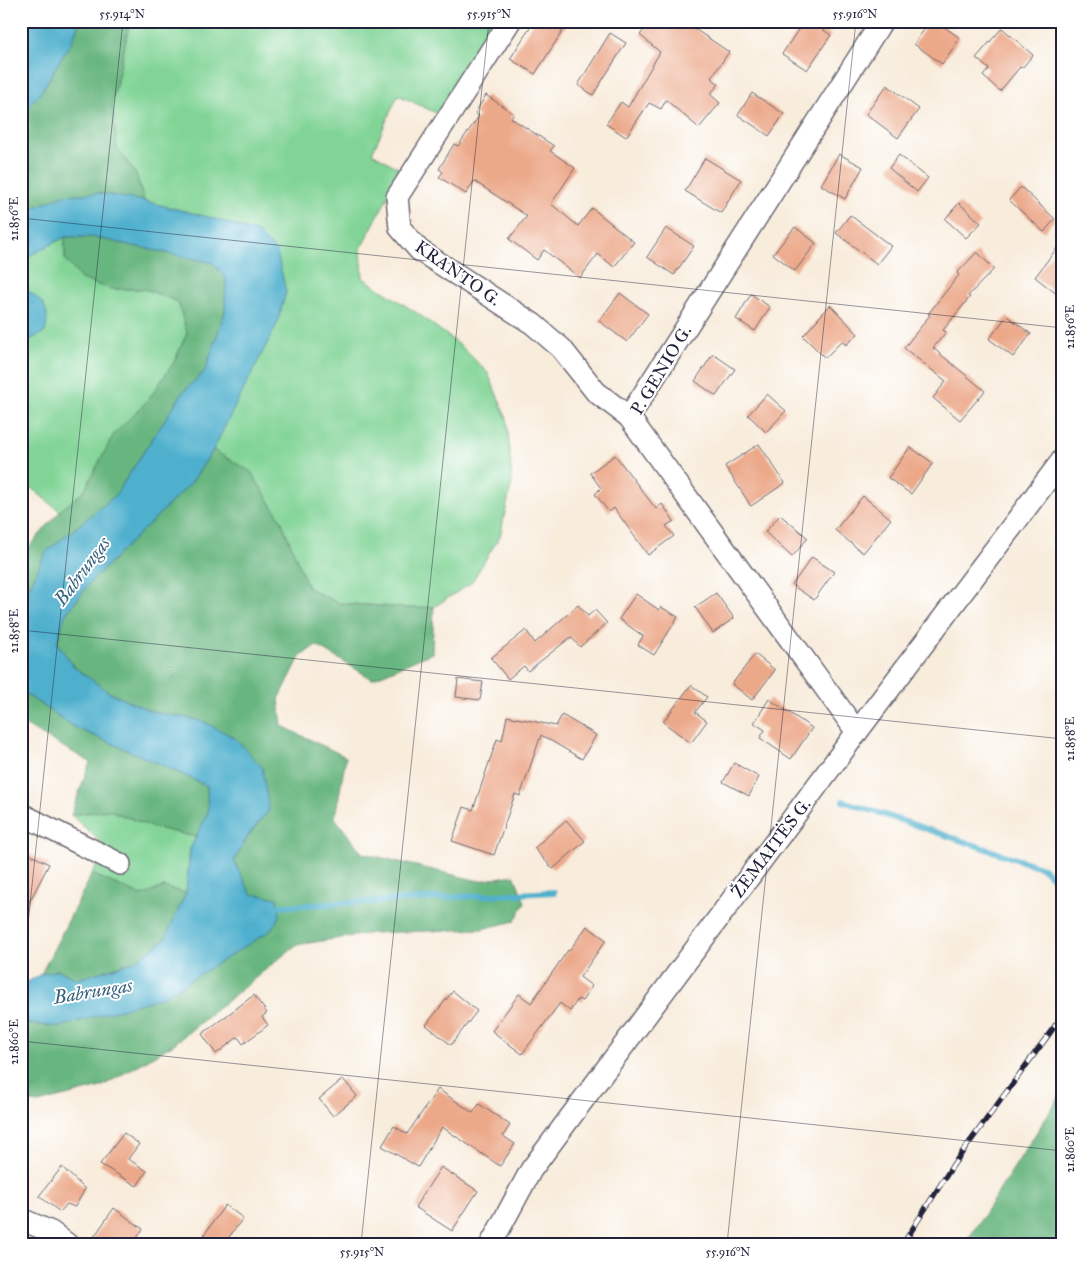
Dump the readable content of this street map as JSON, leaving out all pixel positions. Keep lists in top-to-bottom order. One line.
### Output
{"streets":{"street":["KRANTO G.","P. GENIO G.","ŽEMAITĖS G."]},"crossings":[["KRANTO G.","P. GENIO G."],["P. GENIO G.","ŽEMAITĖS G."]],"water":["Babrungas"],"coordinates":["55.914°N","55.915°N","55.916°N","21.856°E","21.858°E","21.860°E"]}
